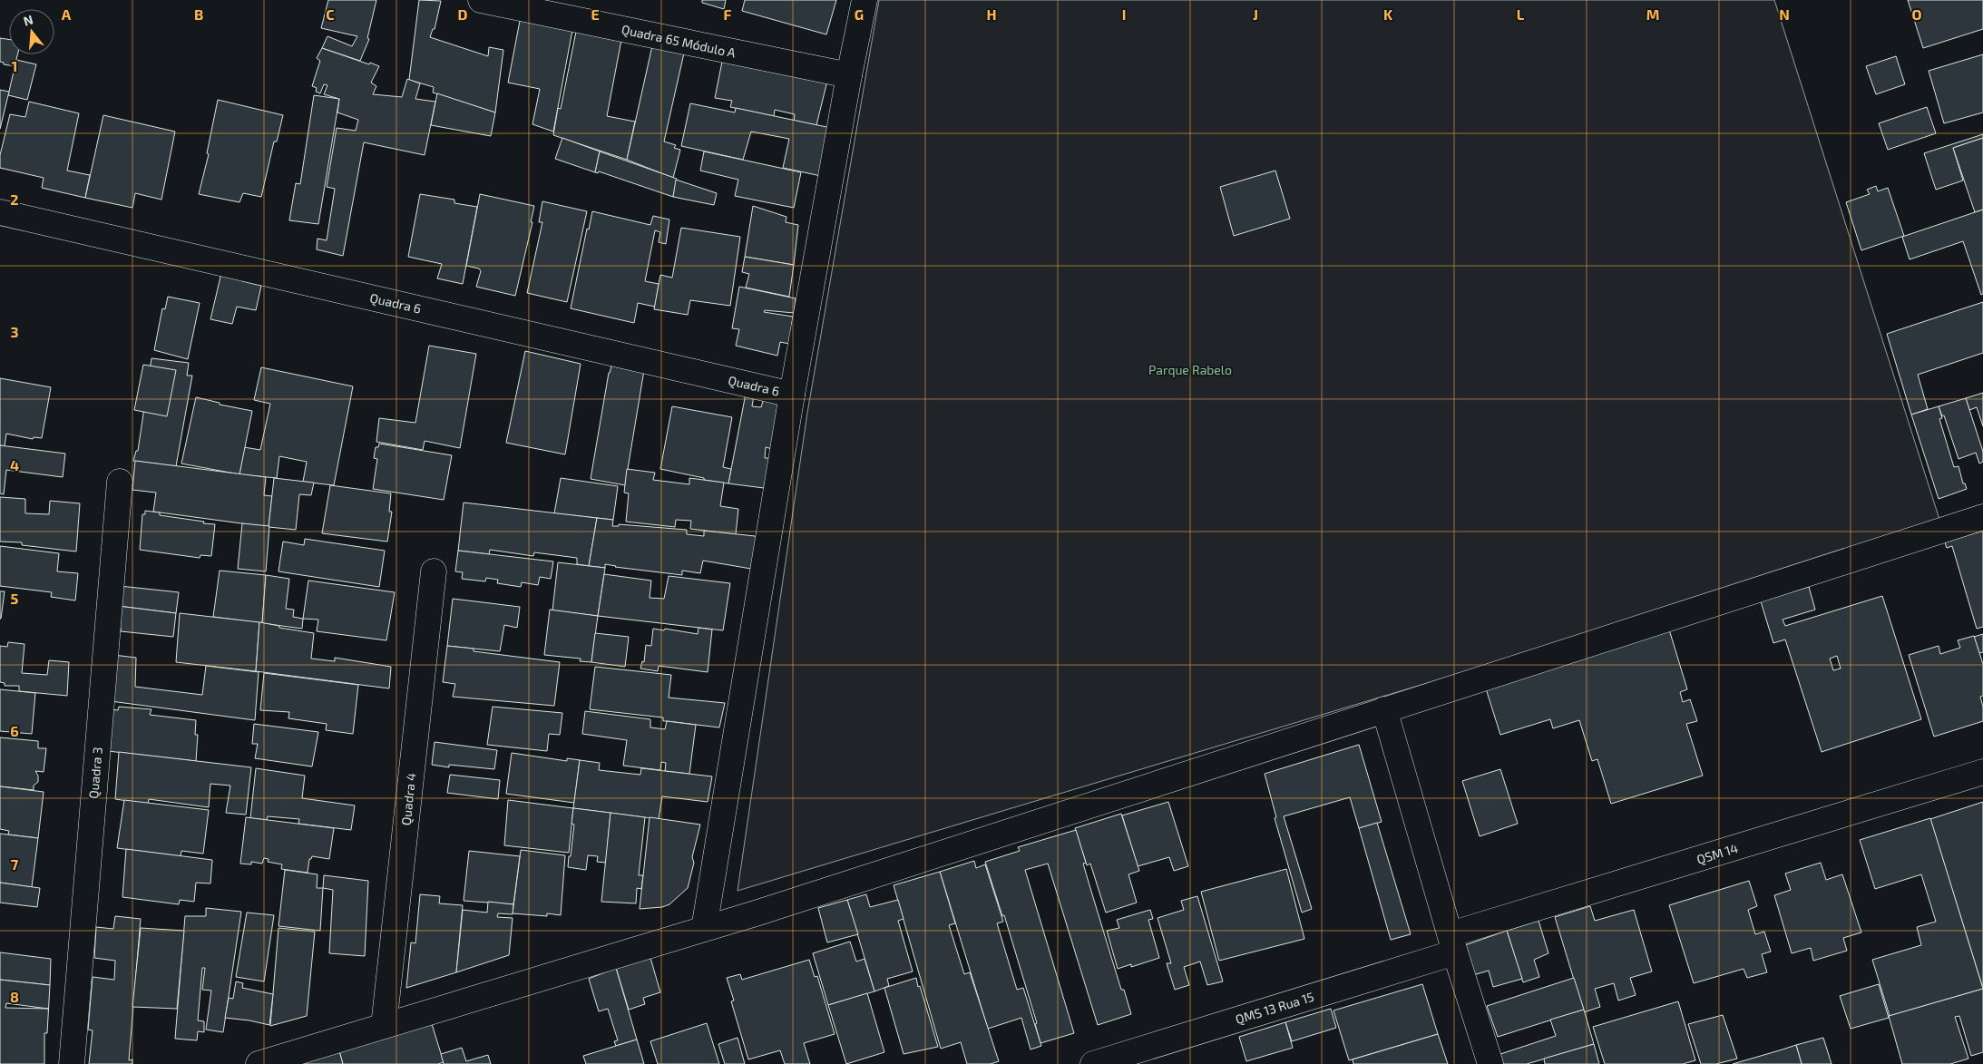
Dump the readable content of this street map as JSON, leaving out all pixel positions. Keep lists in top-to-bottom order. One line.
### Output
{"streets":{"street":["Quadra 65 Módulo A","Quadra 6","Quadra 3","Quadra 4","QSM 14","QMS 13 Rua 15"]},"crossings":[["QSM 14","QMS 13 Rua 15"]],"parks":["Parque Rabelo"],"north":"top","grid":{"columns":["A","B","C","D","E","F","G","H","I","J","K","L","M","N","O"],"rows":["1","2","3","4","5","6","7","8"]}}
